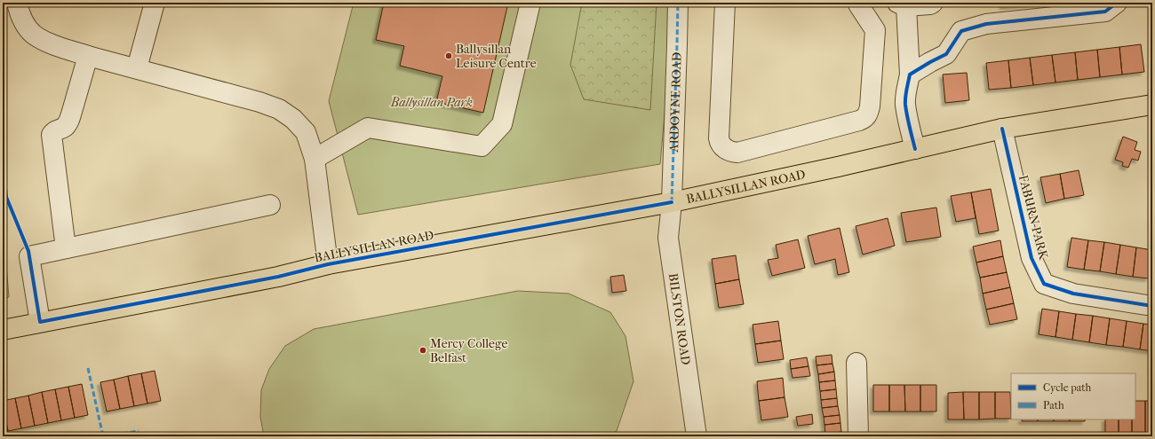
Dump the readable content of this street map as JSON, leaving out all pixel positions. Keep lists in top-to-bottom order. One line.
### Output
{"streets":{"highway":["BALLYSILLAN ROAD"],"street":["ARDOYNE ROAD","FABURN PARK","BILSTON ROAD"]},"crossings":[["ARDOYNE ROAD","BALLYSILLAN ROAD"],["ARDOYNE ROAD","BILSTON ROAD"],["BALLYSILLAN ROAD","FABURN PARK"],["BALLYSILLAN ROAD","BILSTON ROAD"]],"parks":["Ballysillan Park"],"places":["Ballysillan Leisure Centre","Mercy College Belfast"],"legend":["Cycle path","Path"]}
